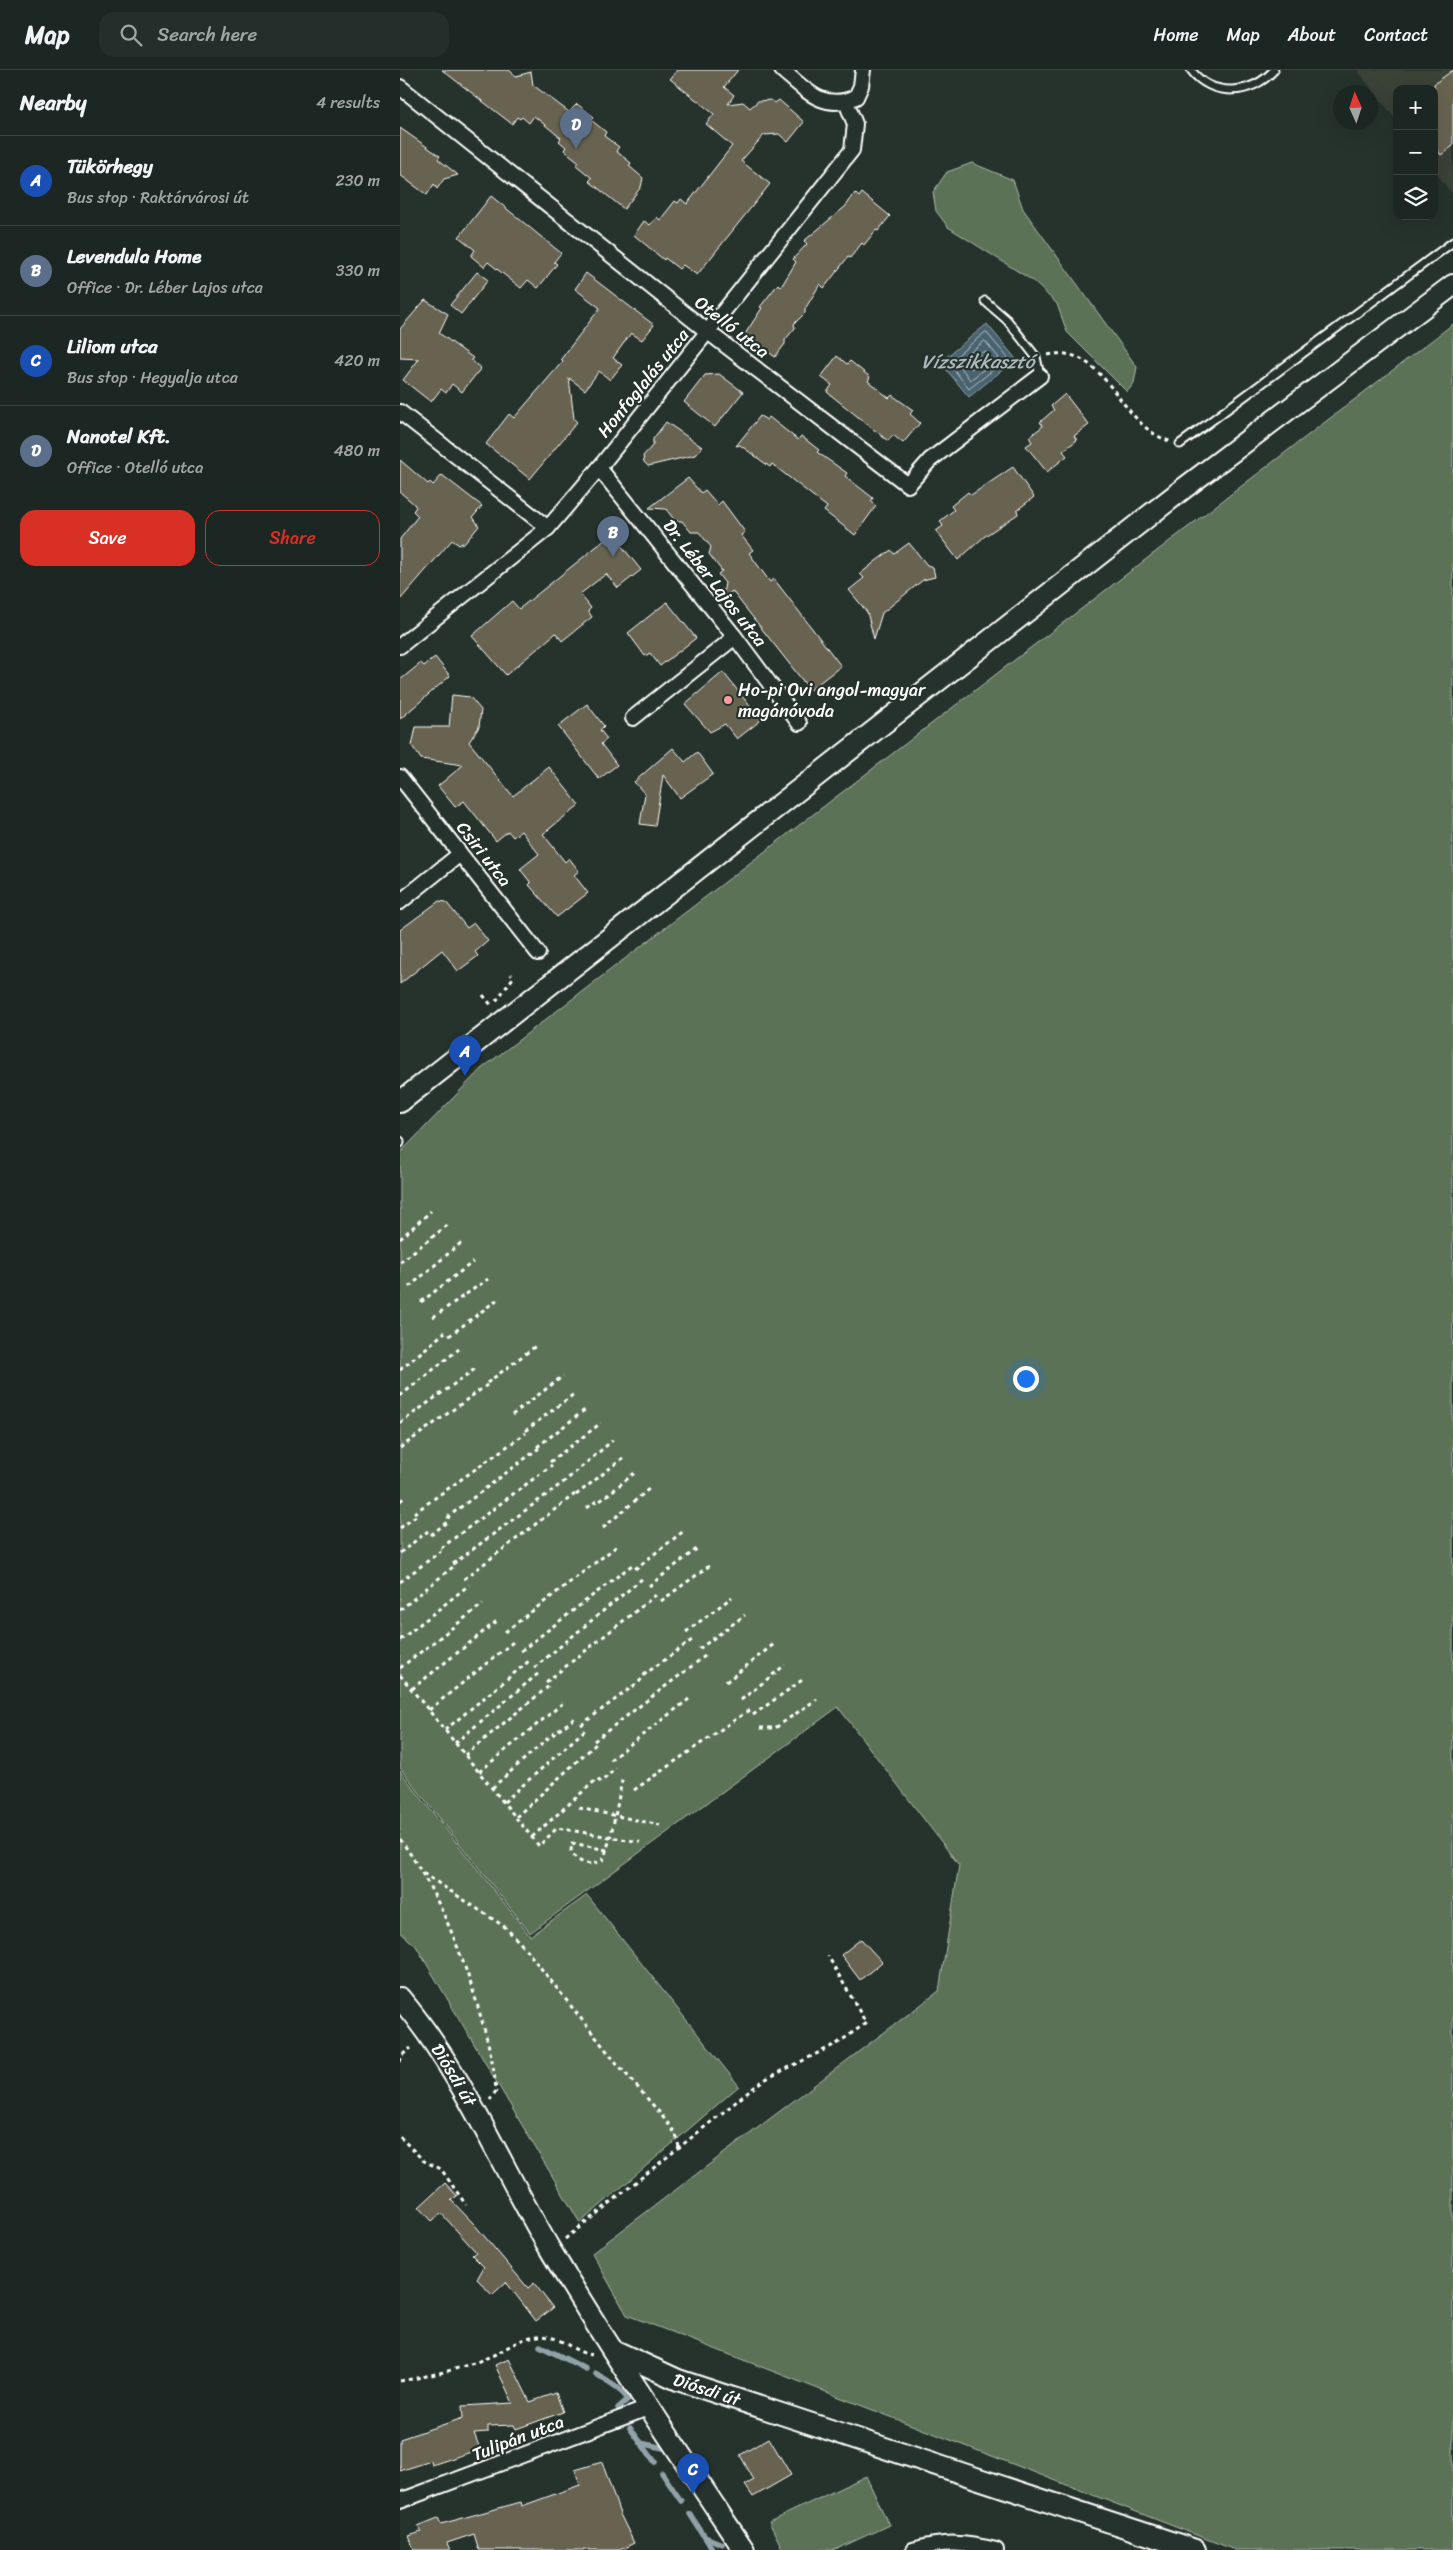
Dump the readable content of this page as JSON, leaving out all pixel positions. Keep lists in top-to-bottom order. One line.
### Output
{"streets":{"main road":["Diósdi út"],"street":["Otelló utca","Honfoglalás utca","Dr. Léber Lajos utca","Csiri utca","Tulipán utca"]},"crossings":[["Otelló utca","Honfoglalás utca"],["Honfoglalás utca","Dr. Léber Lajos utca"]],"water":["Vízszikkasztó"],"places":["Ho-pi Ovi angol-magyar magánóvoda"],"north":"top","page":{"header":"Map","search":"Search here","nav":["Home","Map","About","Contact"],"heading":["Nearby","4 results"],"map_buttons":["+","−"],"pins":["D","B","A","C"],"list":[{"mark":"A","name":"Tükörhegy","note":"Bus stop · Raktárvárosi út","value":"230 m"},{"mark":"B","name":"Levendula Home","note":"Office · Dr. Léber Lajos utca","value":"330 m"},{"mark":"C","name":"Liliom utca","note":"Bus stop · Hegyalja utca","value":"420 m"},{"mark":"D","name":"Nanotel Kft.","note":"Office · Otelló utca","value":"480 m"}],"buttons":["Save","Share"]}}
